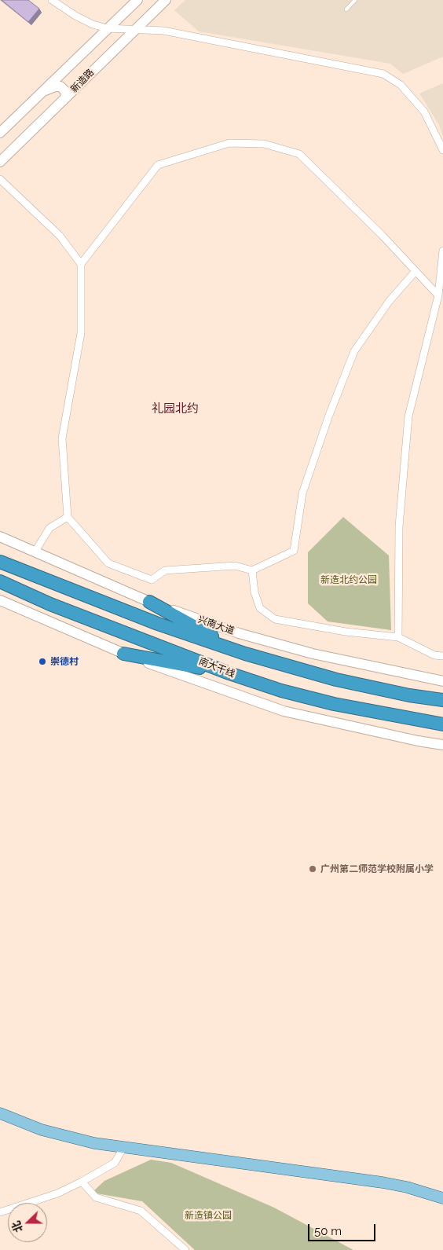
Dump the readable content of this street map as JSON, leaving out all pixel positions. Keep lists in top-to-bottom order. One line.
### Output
{"streets":{"highway":["南大干线"],"main road":["新造路","兴南大道"]},"districts":["礼园北约"],"parks":["新造北约公园","新造镇公园"],"places":["崇德村","广州第二师范学校附属小学"],"scale_bar":"50 m","north":"left"}
